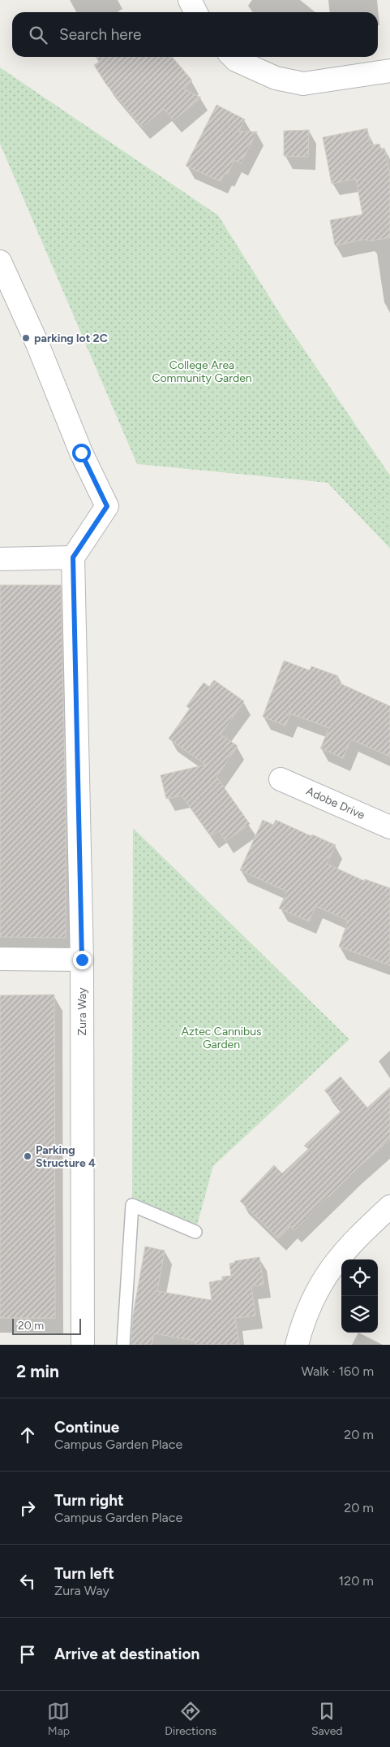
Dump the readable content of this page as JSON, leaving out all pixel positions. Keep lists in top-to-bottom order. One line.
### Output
{"streets":{"street":["Adobe Drive","Zura Way"]},"parks":["College Area Community Garden","Aztec Cannibus Garden"],"places":["parking lot 2C","Parking Structure 4"],"scale_bar":"20 m","page":{"search":"Search here","scale":"20 m","heading":["2 min","Walk · 160 m"],"list":[["Continue","Campus Garden Place","20 m"],["Turn right","Campus Garden Place","20 m"],["Turn left","Zura Way","120 m"],"Arrive at destination"],"nav":["Map","Directions","Saved"]}}
